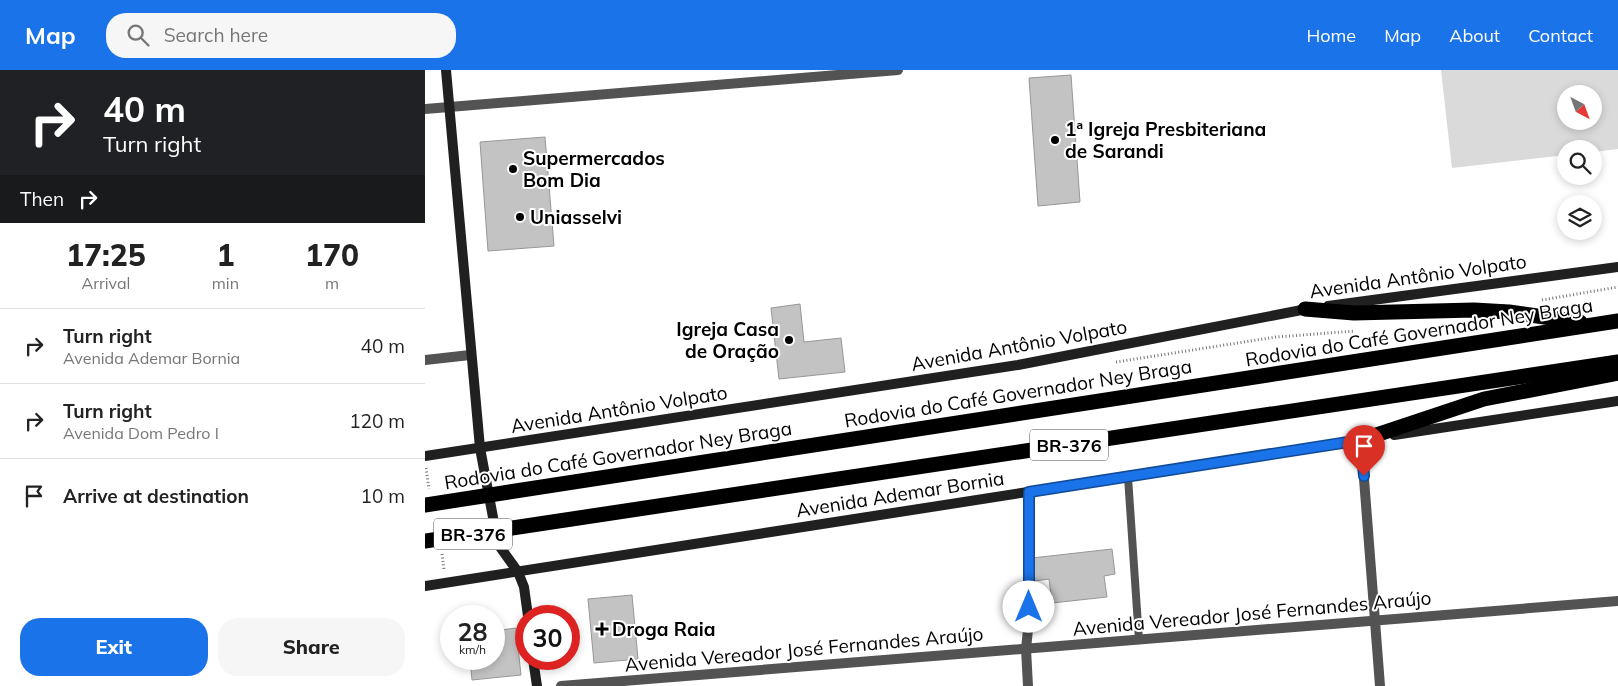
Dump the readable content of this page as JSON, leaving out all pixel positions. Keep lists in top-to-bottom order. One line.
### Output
{"streets":{"highway":["Rodovia do Café Governador Ney Braga","BR-376"],"street":["Avenida Antônio Volpato","Avenida Ademar Bornia","Avenida Vereador José Fernandes Araújo"]},"places":{"other":["1ª Igreja Presbiteriana de Sarandi","Supermercados Bom Dia","Uniasselvi","Igreja Casa de Oração"],"health":["Droga Raia"]},"north":"bottom right","page":{"header":"Map","search":"Search here","nav":["Home","Map","About","Contact"],"turn":["40 m","Turn right"],"then":"Then","eta":["17:25","Arrival","1","min","170","m"],"list":[{"name":"Turn right","note":"Avenida Ademar Bornia","value":"40 m"},{"name":"Turn right","note":"Avenida Dom Pedro I","value":"120 m"},{"name":"Arrive at destination","value":"10 m"}],"speed":"28 km/h","limit":"30","buttons":["Exit","Share"]}}
